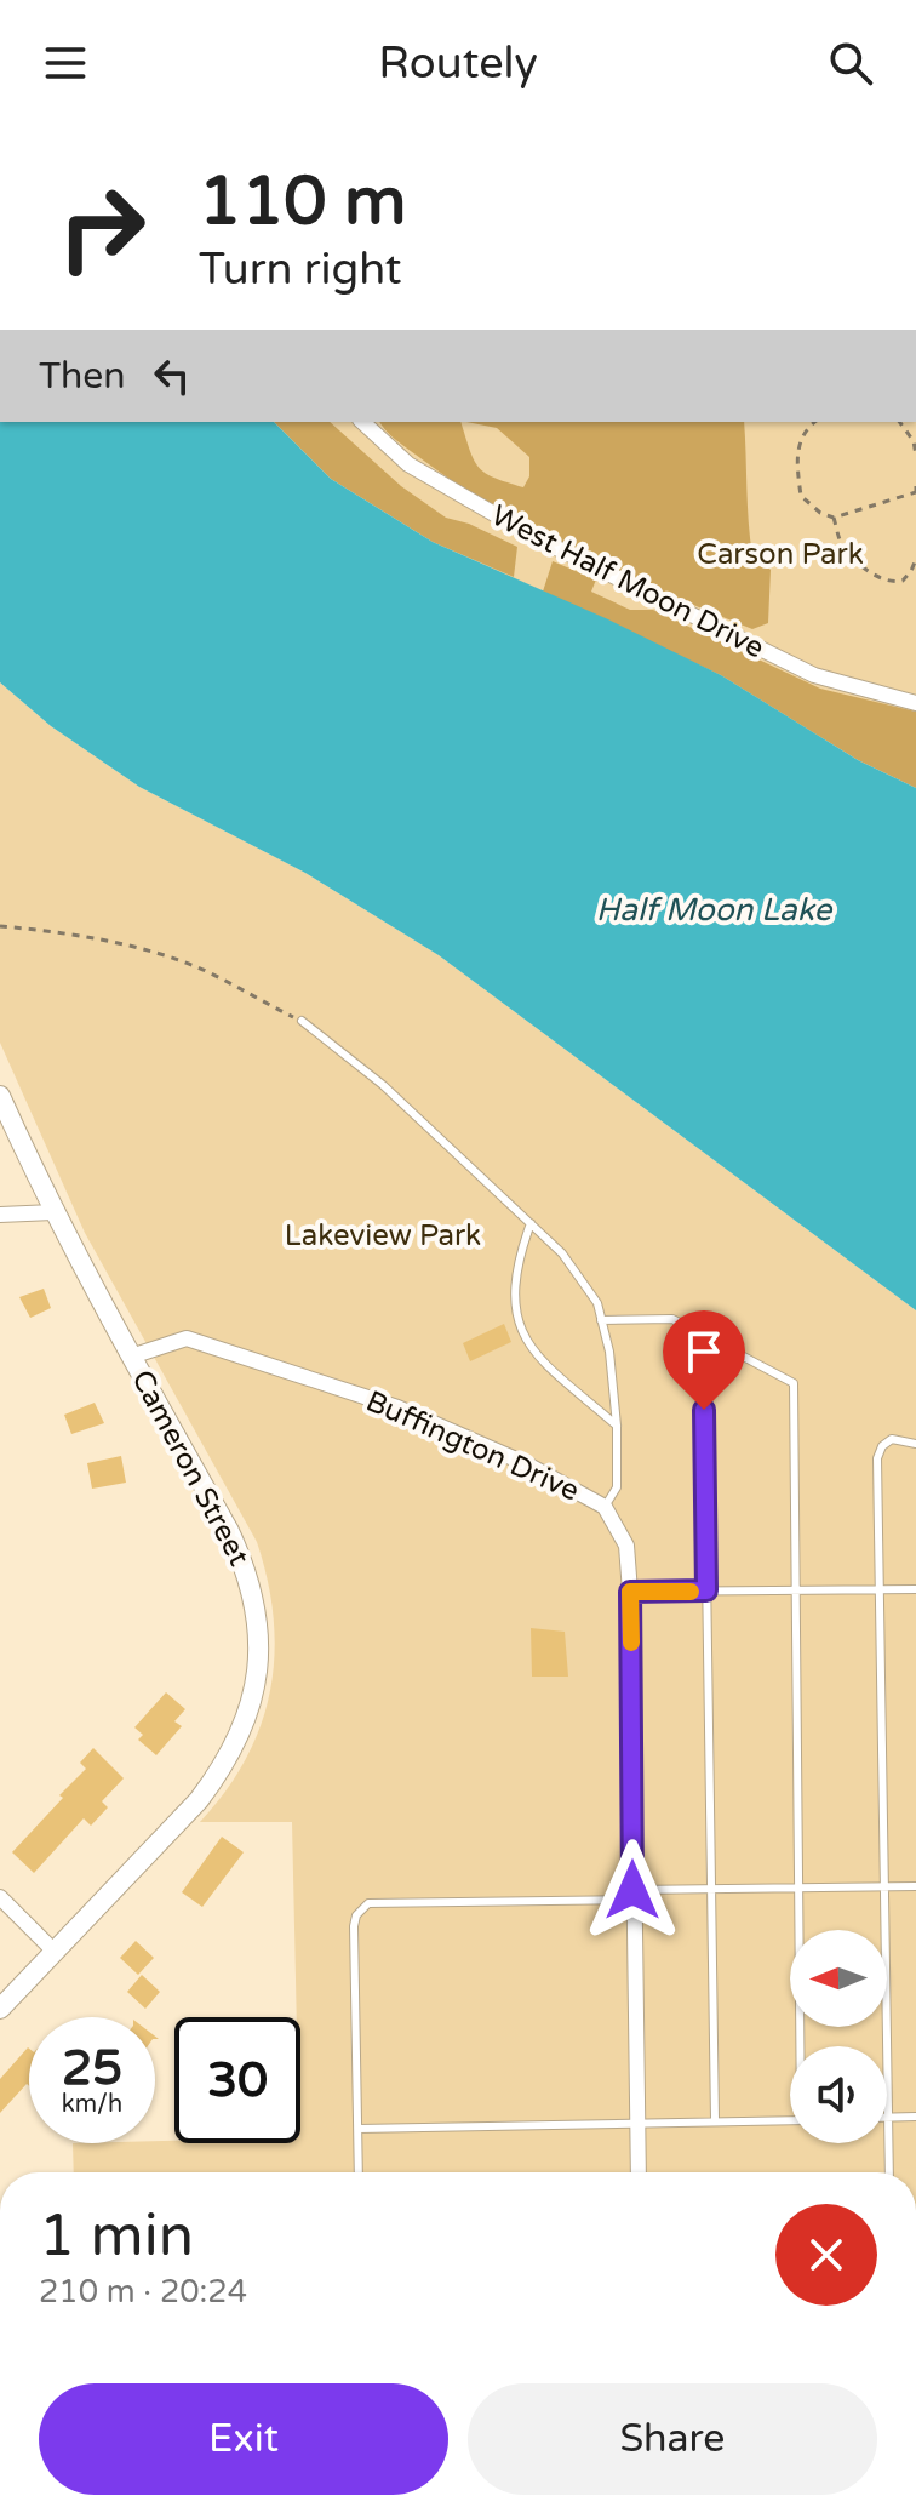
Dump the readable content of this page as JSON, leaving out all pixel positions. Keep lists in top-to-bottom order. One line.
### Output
{"streets":{"main road":["Cameron Street"],"street":["West Half Moon Drive","Buffington Drive"]},"crossings":[["Buffington Drive","Cameron Street"]],"water":["Half Moon Lake"],"parks":["Carson Park","Lakeview Park"],"north":"left","page":{"header":"Routely","turn":["110 m","Turn right"],"then":"Then","speed":"25 km/h","limit":"30","heading":["1 min","210 m · 20:24"],"buttons":["Exit","Share"]}}
